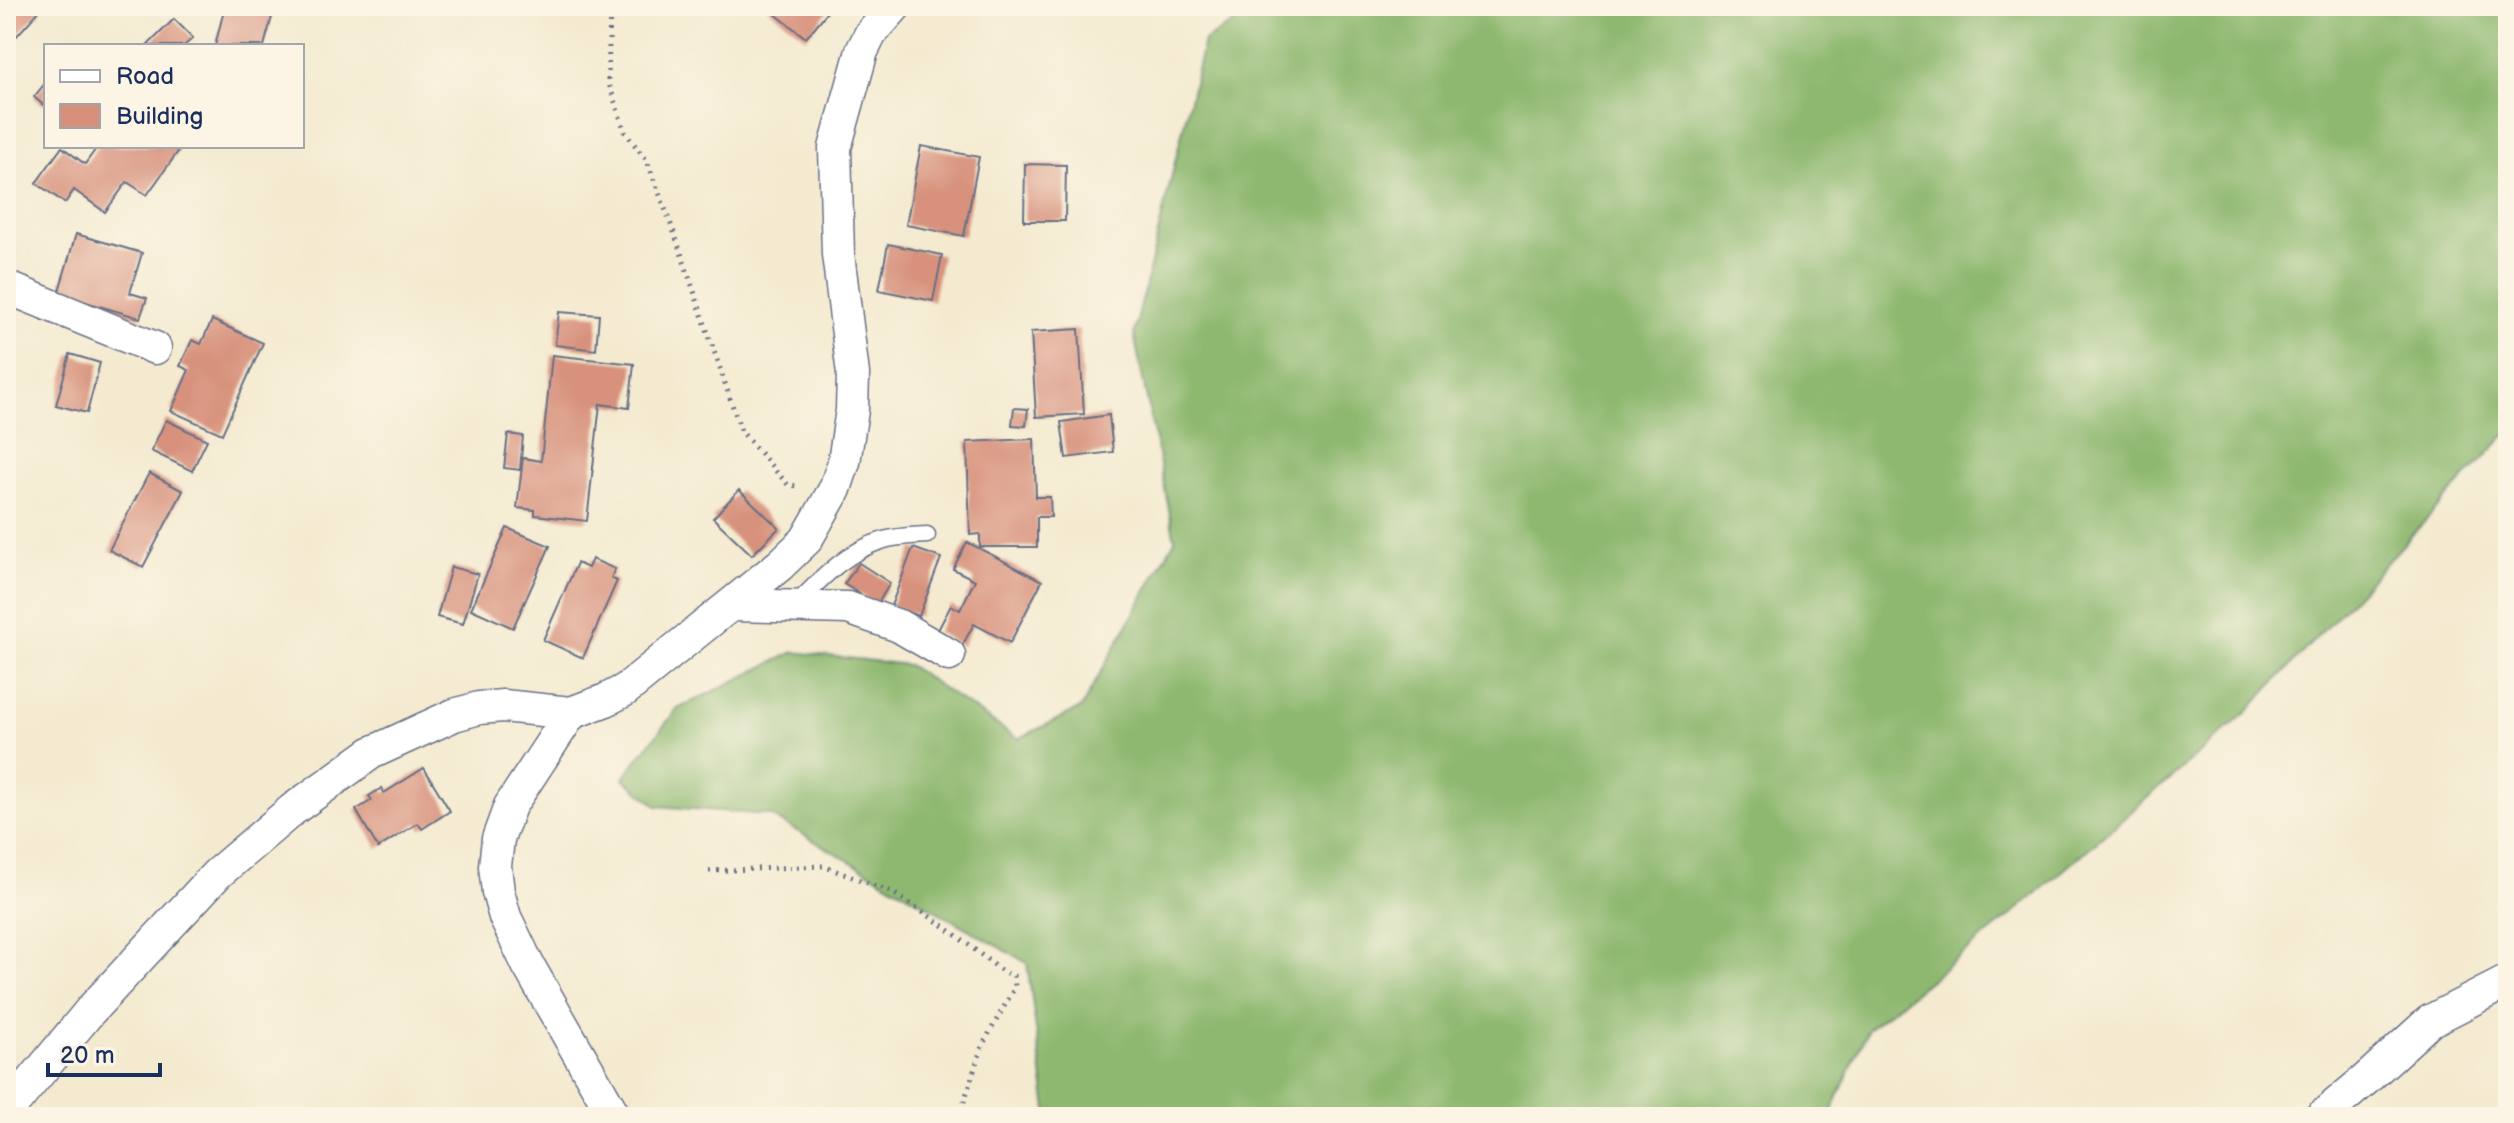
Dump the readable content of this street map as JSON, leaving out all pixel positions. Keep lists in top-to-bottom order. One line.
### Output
{"legend":["Road","Building"],"scale_bar":"20 m"}
